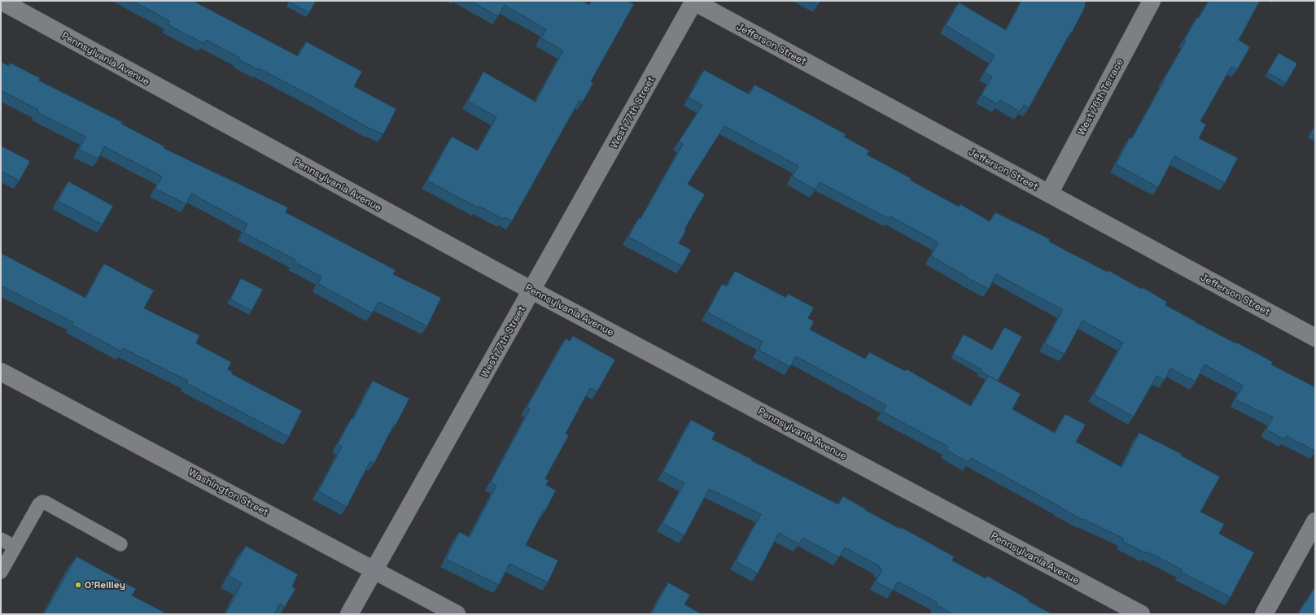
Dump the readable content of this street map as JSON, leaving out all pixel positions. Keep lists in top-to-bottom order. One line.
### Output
{"streets":{"street":["Jefferson Street","Pennsylvania Avenue","West 76th Terrace","West 77th Street","Washington Street"]},"crossings":[["Jefferson Street","West 76th Terrace"],["Jefferson Street","West 77th Street"],["Pennsylvania Avenue","West 77th Street"],["West 77th Street","Washington Street"]],"places":["O'Reilley"]}
